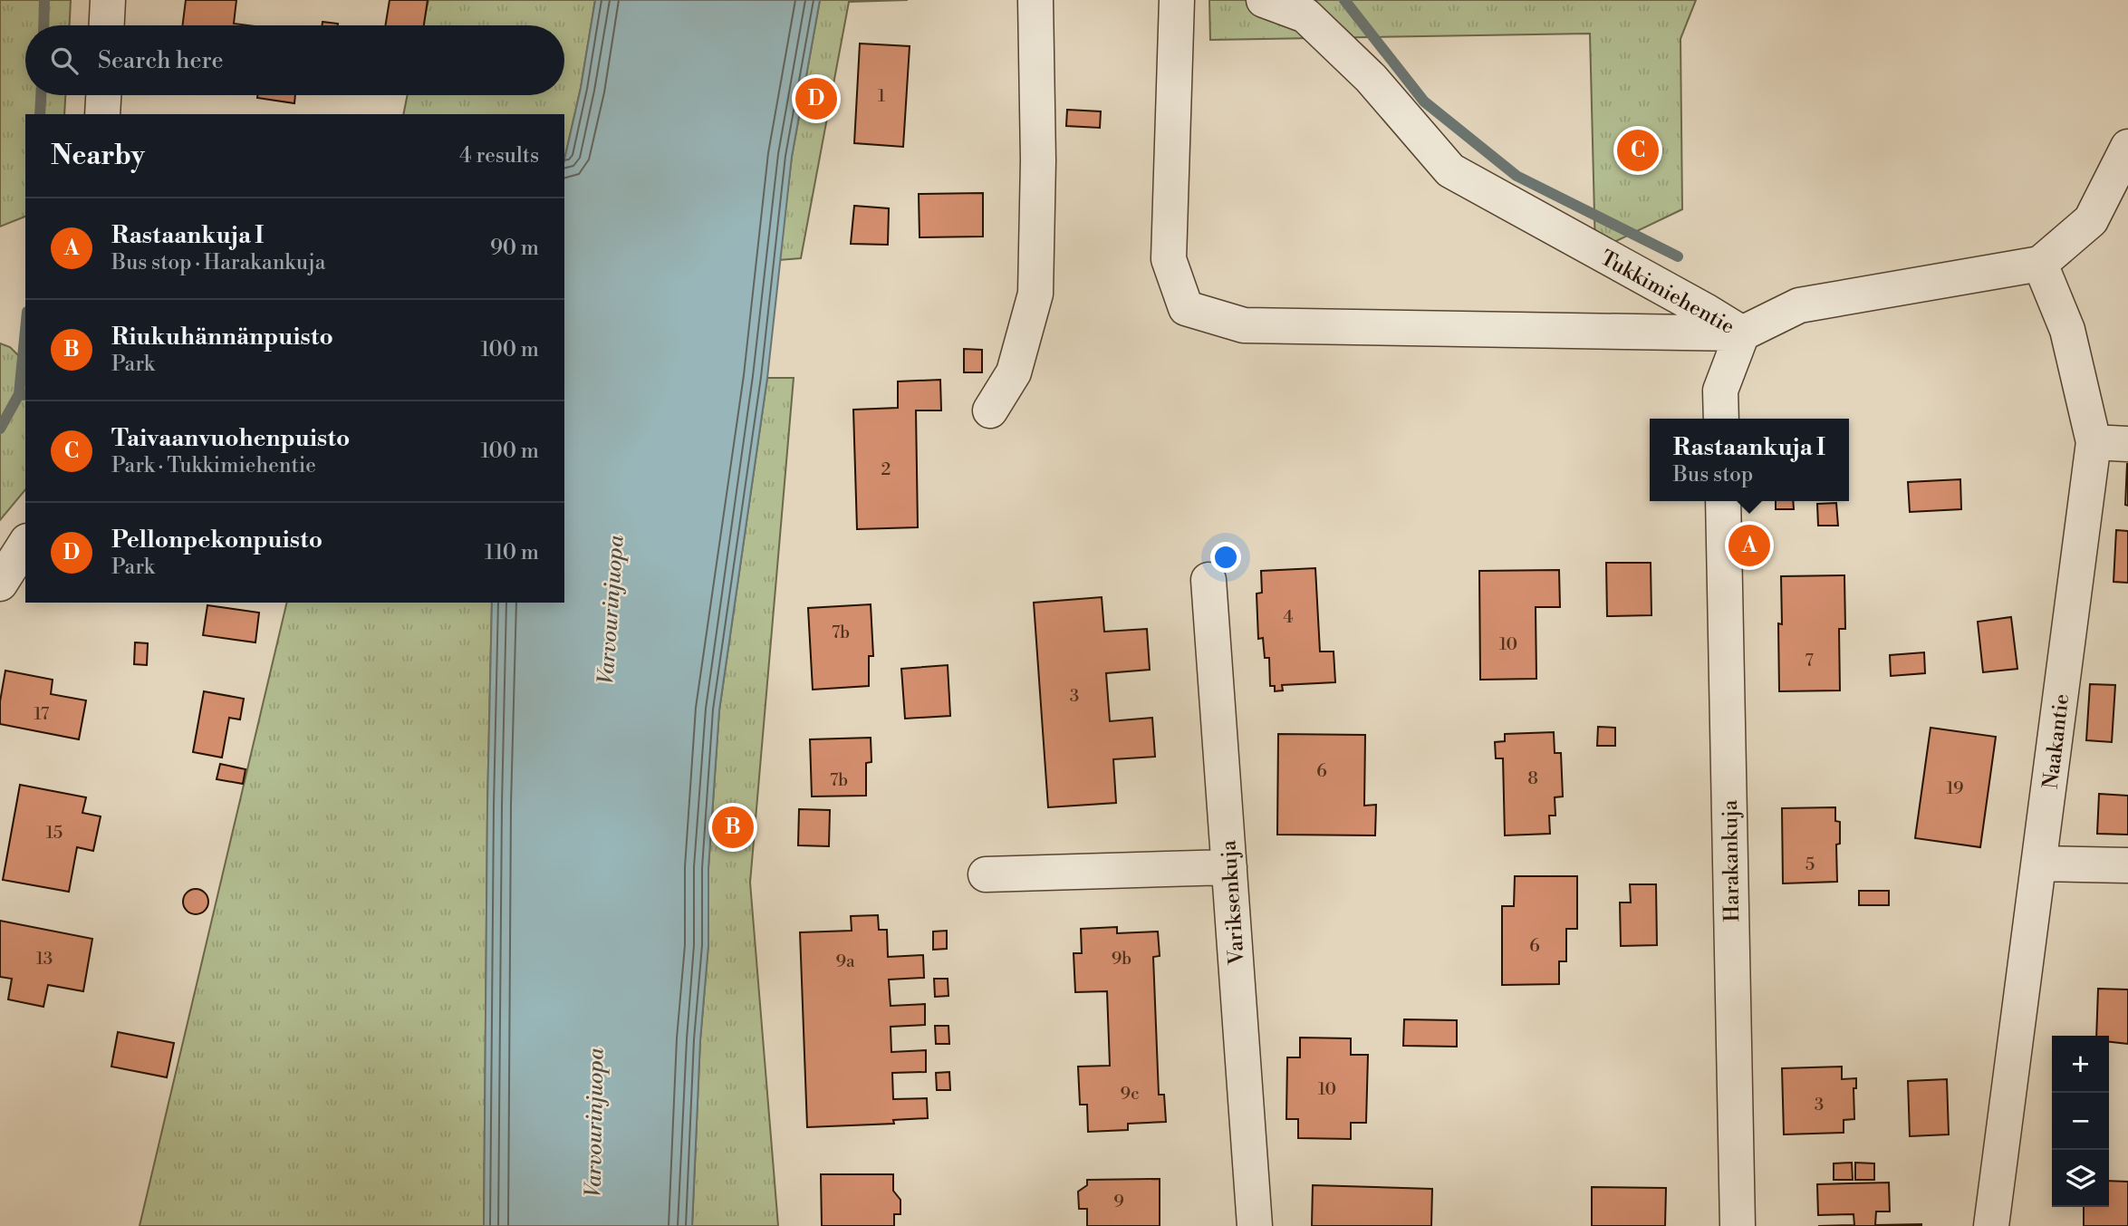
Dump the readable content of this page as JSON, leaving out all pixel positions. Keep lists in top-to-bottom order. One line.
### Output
{"streets":{"street":["Tukkimiehentie","Naakantie","Harakankuja","Variksenkuja"]},"crossings":[["Tukkimiehentie","Naakantie"]],"water":["Varvourinjuopa"],"house_numbers":["1","2","4","7b","10","7","3","17","6","8","7b","19","15","5","6","13","9b","9a","10","9c","3","9"],"page":{"search":"Search here","pins":["D","C","A","B"],"heading":["Nearby","4 results"],"list":[{"mark":"A","name":"Rastaankuja I","note":"Bus stop · Harakankuja","value":"90 m"},{"mark":"B","name":"Riukuhännänpuisto","note":"Park","value":"100 m"},{"mark":"C","name":"Taivaanvuohenpuisto","note":"Park · Tukkimiehentie","value":"100 m"},{"mark":"D","name":"Pellonpekonpuisto","note":"Park","value":"110 m"}],"popup":["Rastaankuja I","Bus stop"],"map_buttons":["+","−"]}}
